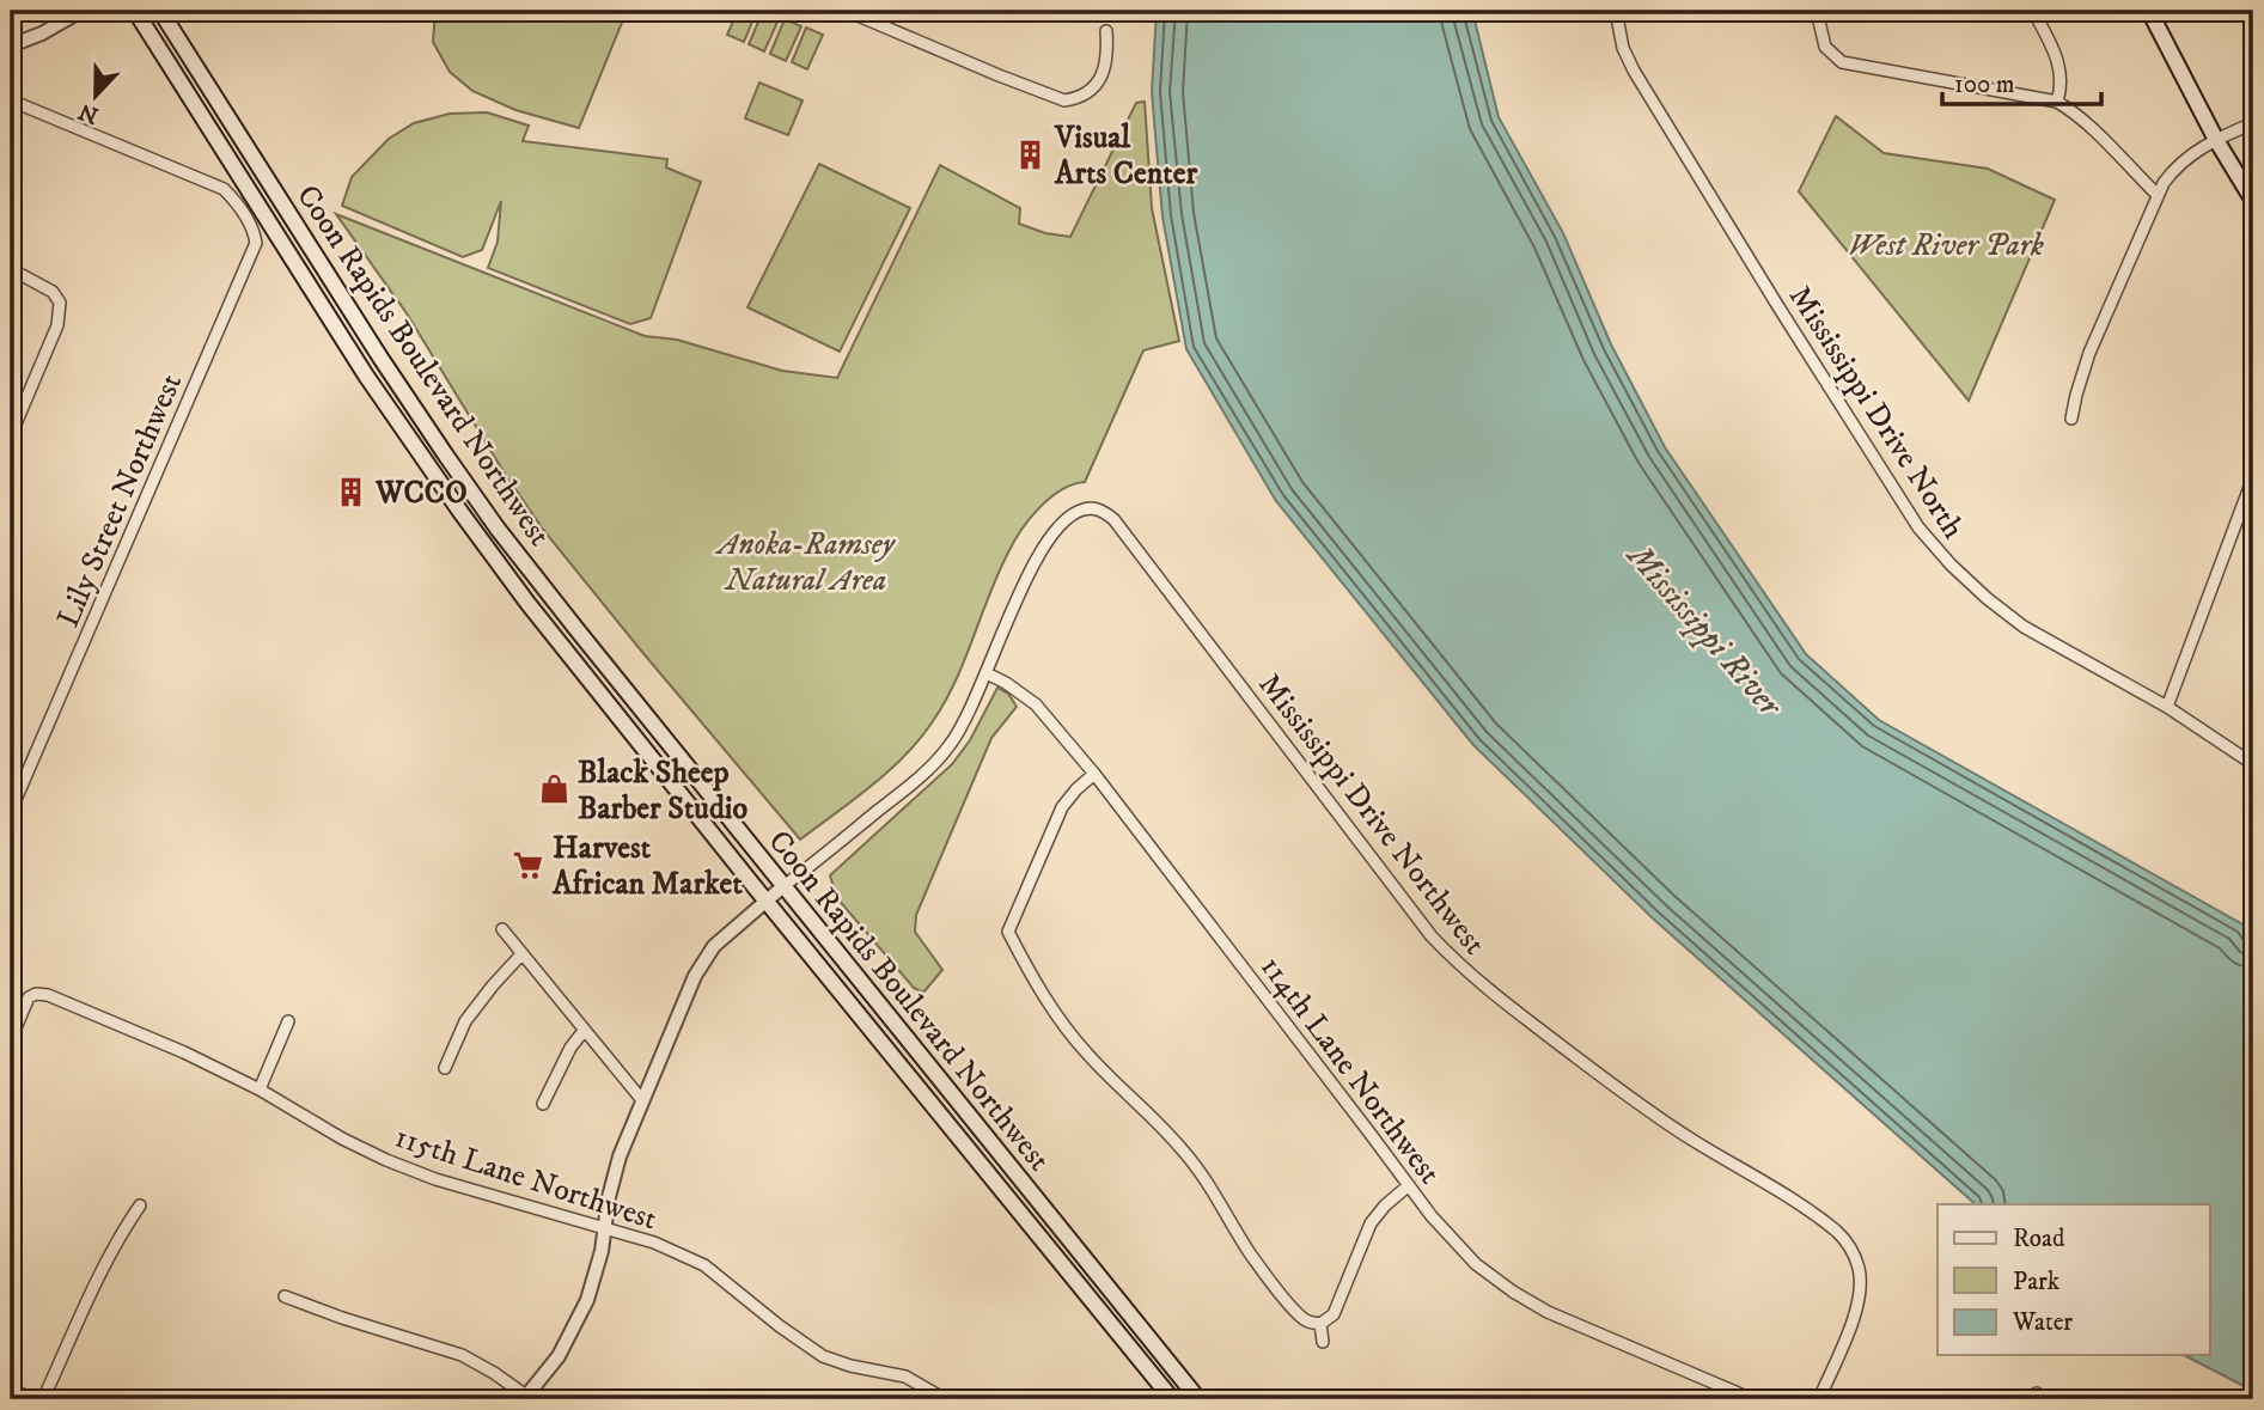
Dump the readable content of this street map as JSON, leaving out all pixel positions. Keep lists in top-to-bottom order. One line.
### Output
{"streets":{"main road":["Coon Rapids Boulevard Northwest"],"street":["Mississippi Drive North","Lily Street Northwest","Mississippi Drive Northwest","114th Lane Northwest","115th Lane Northwest"]},"crossings":[["Mississippi Drive Northwest","114th Lane Northwest"]],"water":["Mississippi River"],"parks":["West River Park","Anoka-Ramsey Natural Area"],"places":{"building":["Visual Arts Center","WCCO"],"shop":["Black Sheep Barber Studio"],"supermarket":["Harvest African Market"]},"legend":["Road","Park","Water"],"scale_bar":"100 m","north":"bottom"}
